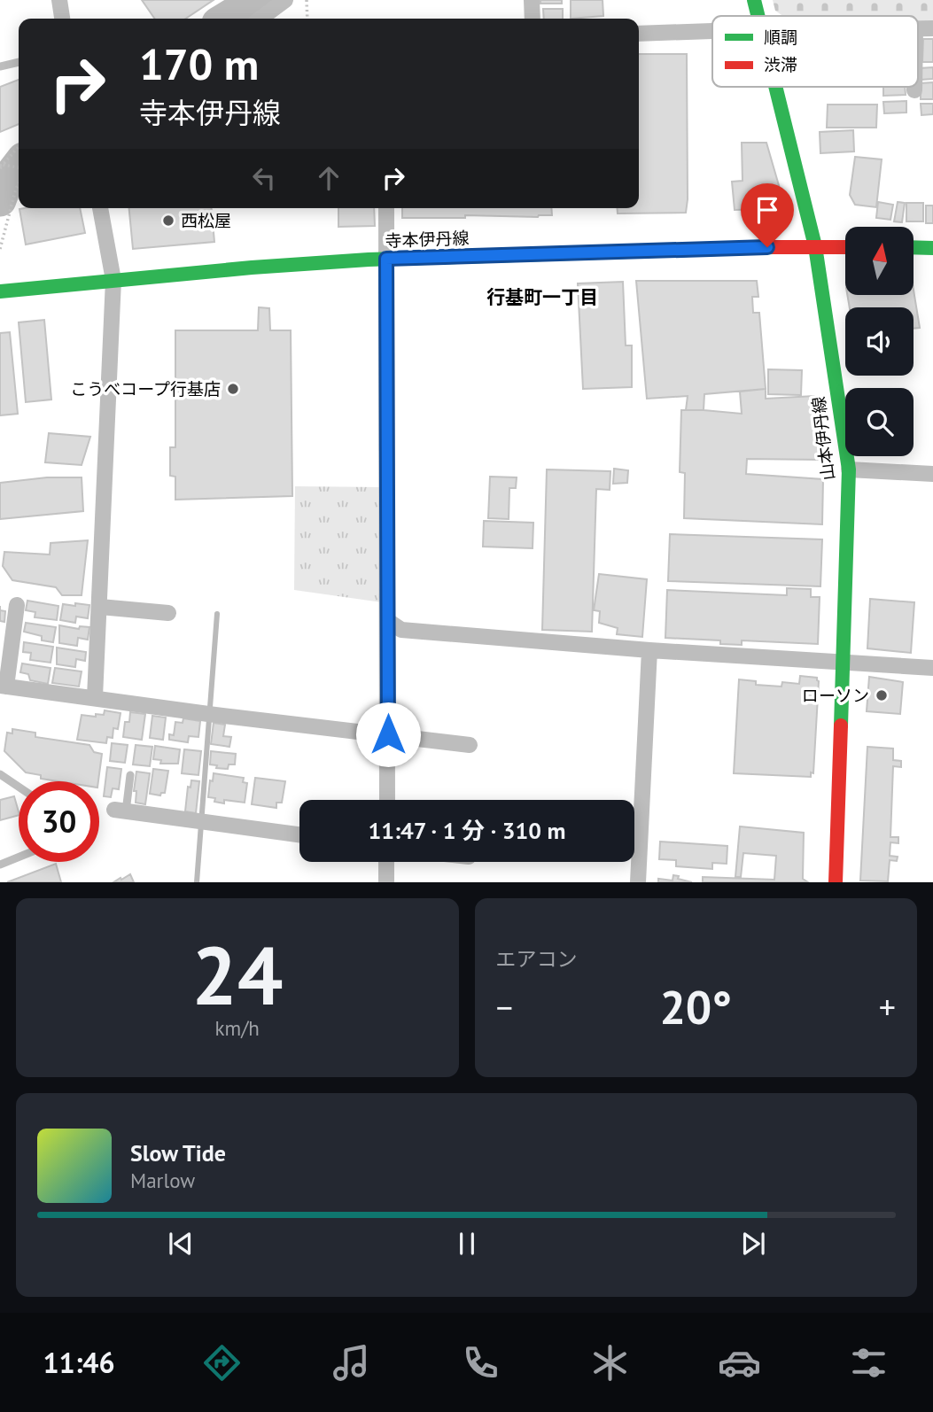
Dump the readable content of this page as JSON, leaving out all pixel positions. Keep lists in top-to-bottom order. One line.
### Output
{"streets":{"main road":["寺本伊丹線","山本伊丹線"]},"crossings":[["寺本伊丹線","山本伊丹線"]],"districts":["行基町一丁目"],"places":["西松屋","こうべコープ行基店","ローソン"],"legend":["順調","渋滞"],"north":"top","page":{"turn":["170 m","寺本伊丹線"],"limit":"30","trip":"11:47 · 1 分 · 310 m","tile":[["24","km/h"],"エアコン"],"heat":["−","20°","+"],"song":["Slow Tide","Marlow"],"tabs":"11:46"}}
